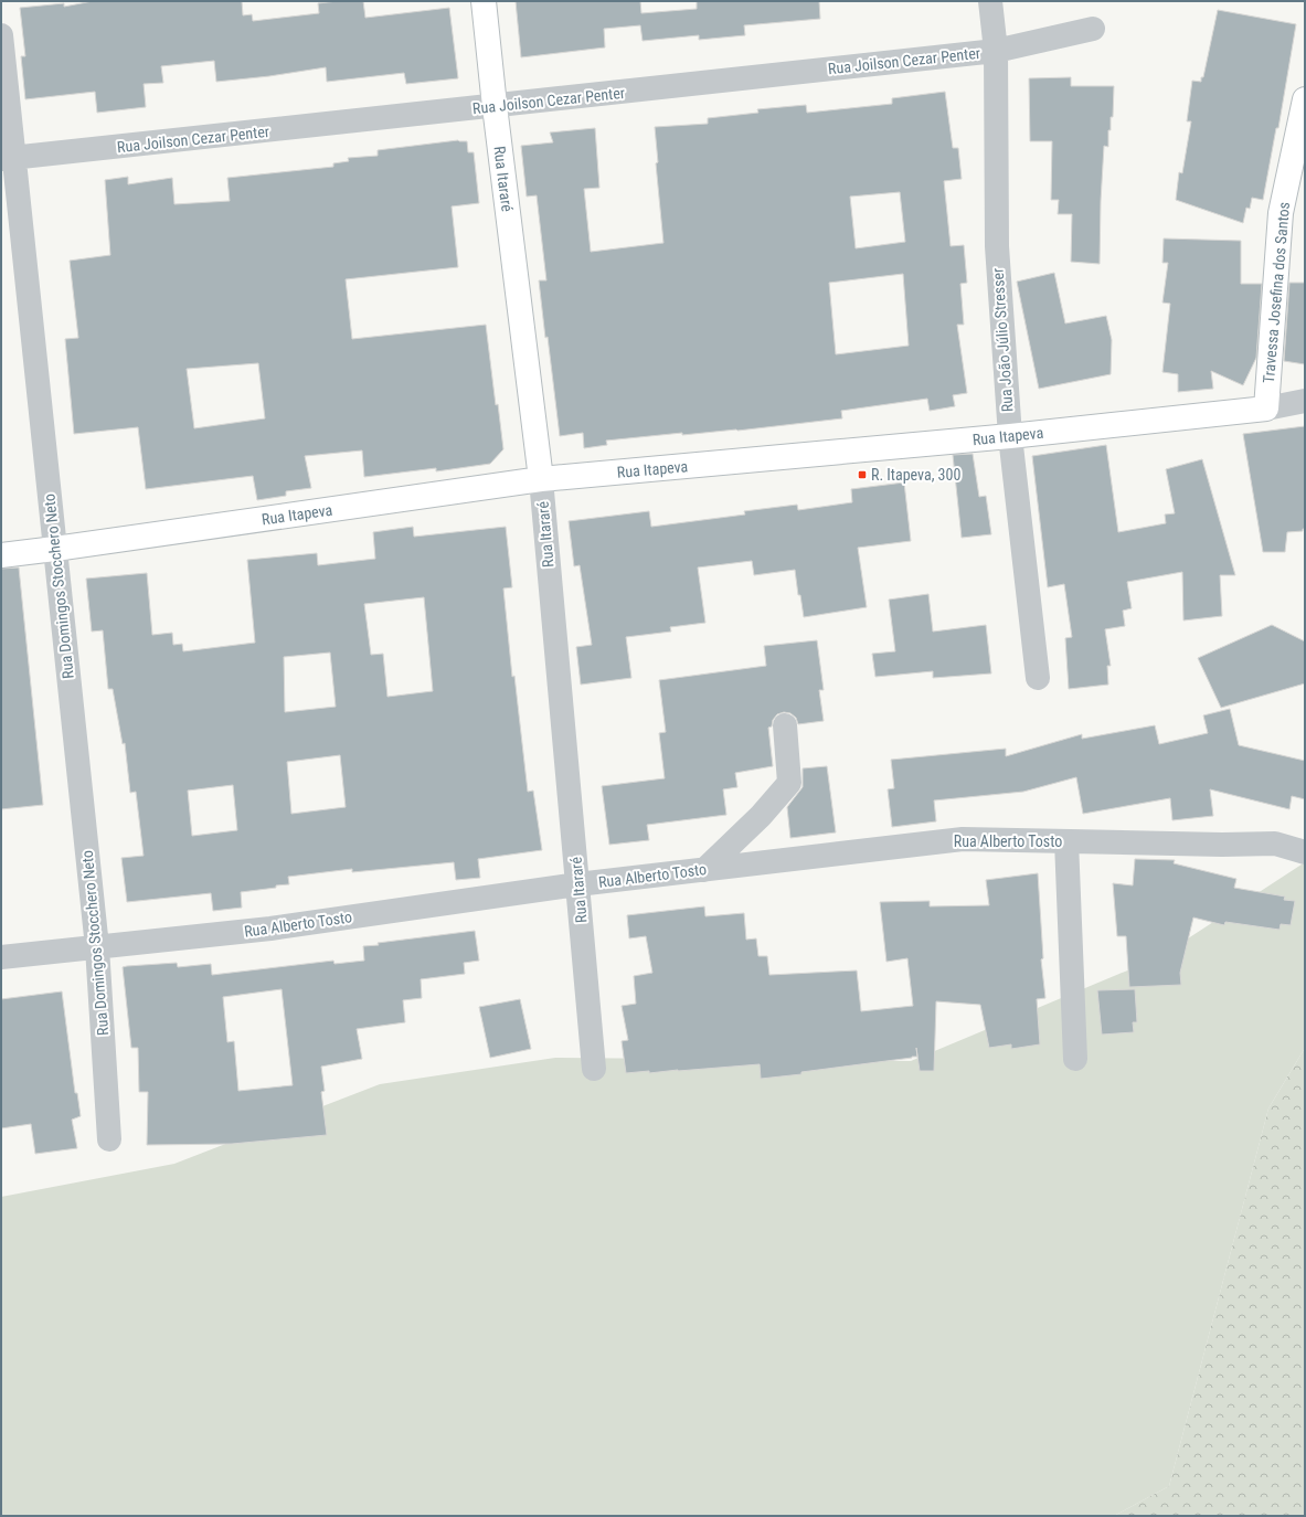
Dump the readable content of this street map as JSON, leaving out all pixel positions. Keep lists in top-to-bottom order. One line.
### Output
{"streets":{"street":["Rua Joilson Cezar Penter","Rua Itararé","Travessa Josefina dos Santos","Rua João Júlio Stresser","Rua Itapeva","Rua Domingos Stocchero Neto","Rua Alberto Tosto"]},"crossings":[["Rua Joilson Cezar Penter","Rua Itararé"],["Rua Joilson Cezar Penter","Rua João Júlio Stresser"],["Rua Joilson Cezar Penter","Rua Domingos Stocchero Neto"],["Rua Itararé","Rua Itapeva"],["Rua Itararé","Rua Alberto Tosto"],["Travessa Josefina dos Santos","Rua Itapeva"],["Rua João Júlio Stresser","Rua Itapeva"],["Rua Itapeva","Rua Domingos Stocchero Neto"],["Rua Domingos Stocchero Neto","Rua Alberto Tosto"]],"places":{"transit":["R. Itapeva, 300"]}}
